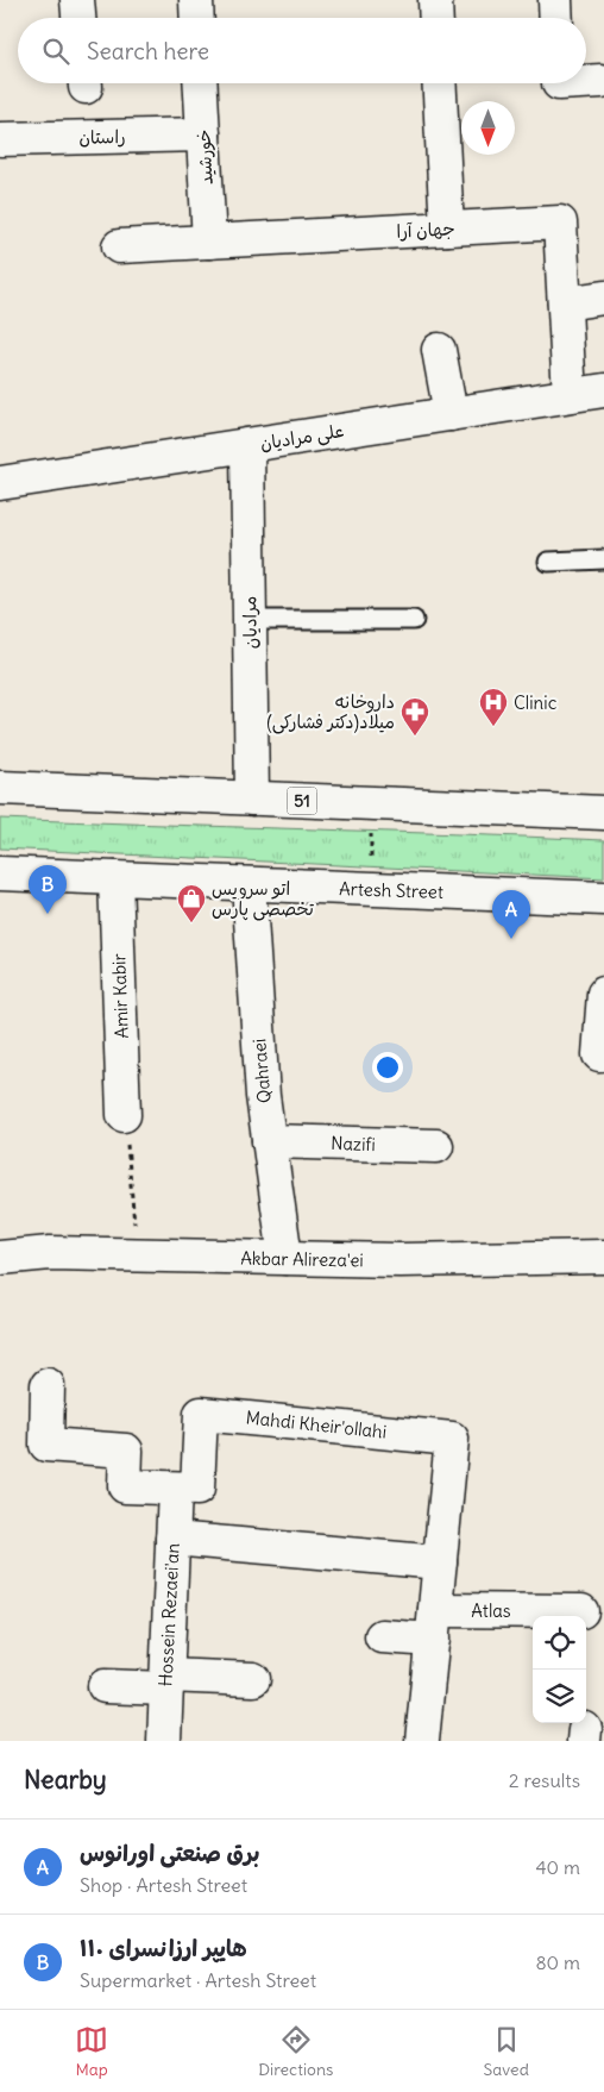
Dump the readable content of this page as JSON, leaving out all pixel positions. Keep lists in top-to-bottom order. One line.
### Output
{"streets":{"street":["راستان","خورشید","جهان آرا","علی مرادیان","مرادیان","51","Artesh Street","Amir Kabir","Qahraei","Nazifi","Akbar Alireza'ei","Mahdi Kheir'ollahi","Atlas","Hossein Rezaei'an"]},"crossings":[["راستان","خورشید"],["خورشید","جهان آرا"],["جهان آرا","علی مرادیان"],["علی مرادیان","مرادیان"],["مرادیان","51"],["Artesh Street","Amir Kabir"],["Artesh Street","Qahraei"],["Qahraei","Nazifi"],["Qahraei","Akbar Alireza'ei"],["Mahdi Kheir'ollahi","Atlas"],["Mahdi Kheir'ollahi","Hossein Rezaei'an"]],"places":{"hospital":["Clinic"],"pharmacy":["داروخانه میلاد(دکتر فشارکی)"],"shop":["اتو سرویس تخصصی پارس"]},"north":"bottom","page":{"search":"Search here","pins":["B","A"],"heading":["Nearby","2 results"],"list":[{"mark":"A","name":"برق صنعتی اورانوس","note":"Shop · Artesh Street","value":"40 m"},{"mark":"B","name":"هایپر ارزانسرای ۱۱۰","note":"Supermarket · Artesh Street","value":"80 m"}],"nav":["Map","Directions","Saved"]}}
